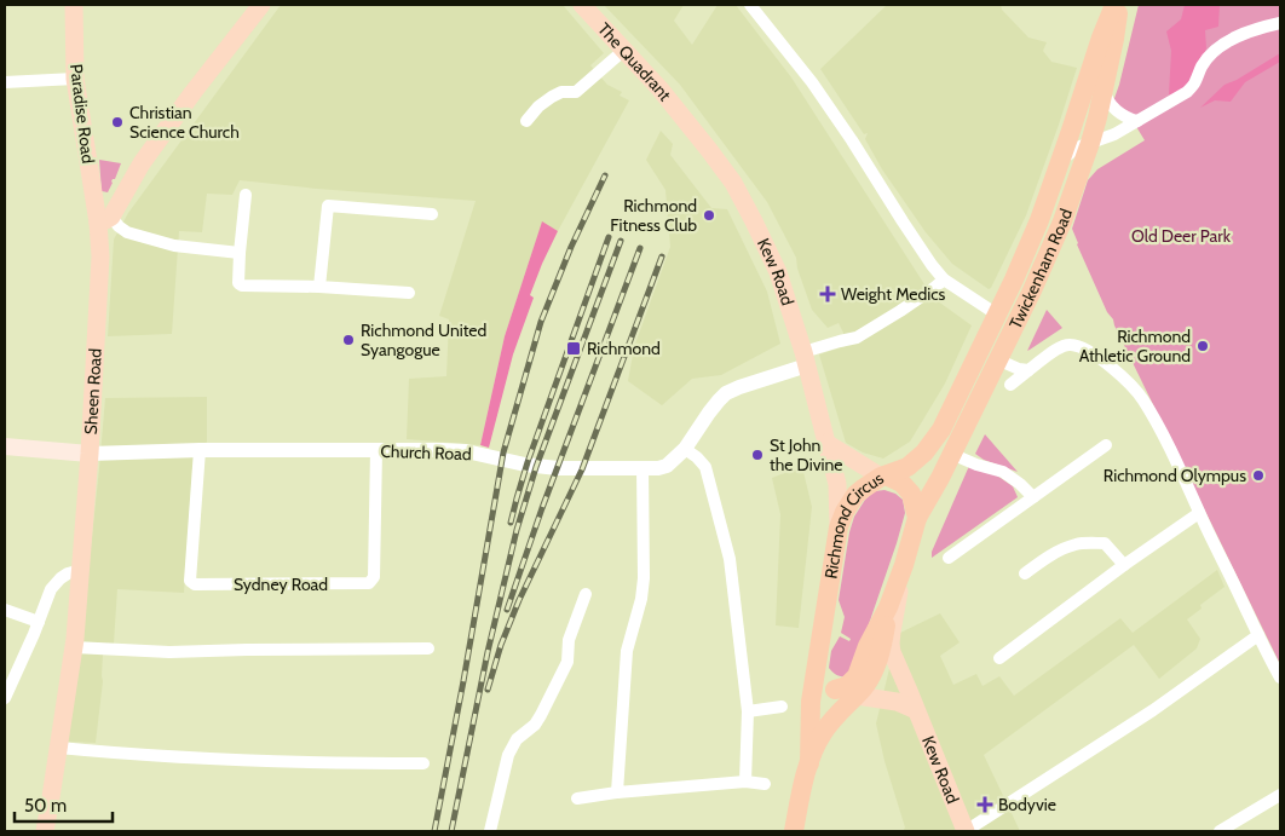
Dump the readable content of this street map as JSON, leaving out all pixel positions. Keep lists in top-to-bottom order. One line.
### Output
{"streets":{"highway":["Twickenham Road","Richmond Circus"],"main road":["The Quadrant","Paradise Road","Kew Road","Sheen Road","Church Road"],"street":["Sydney Road"]},"crossings":[["The Quadrant","Kew Road"],["Paradise Road","Sheen Road"],["Twickenham Road","Richmond Circus"],["Kew Road","Church Road"],["Kew Road","Richmond Circus"],["Sheen Road","Church Road"],["Church Road","Sydney Road"]],"parks":["Old Deer Park"],"places":{"other":["Christian Science Church","Richmond Fitness Club","Richmond United Syangogue","Richmond Athletic Ground","St John the Divine","Richmond Olympus"],"health":["Weight Medics","Bodyvie"],"transit":["Richmond"]},"scale_bar":"50 m"}
